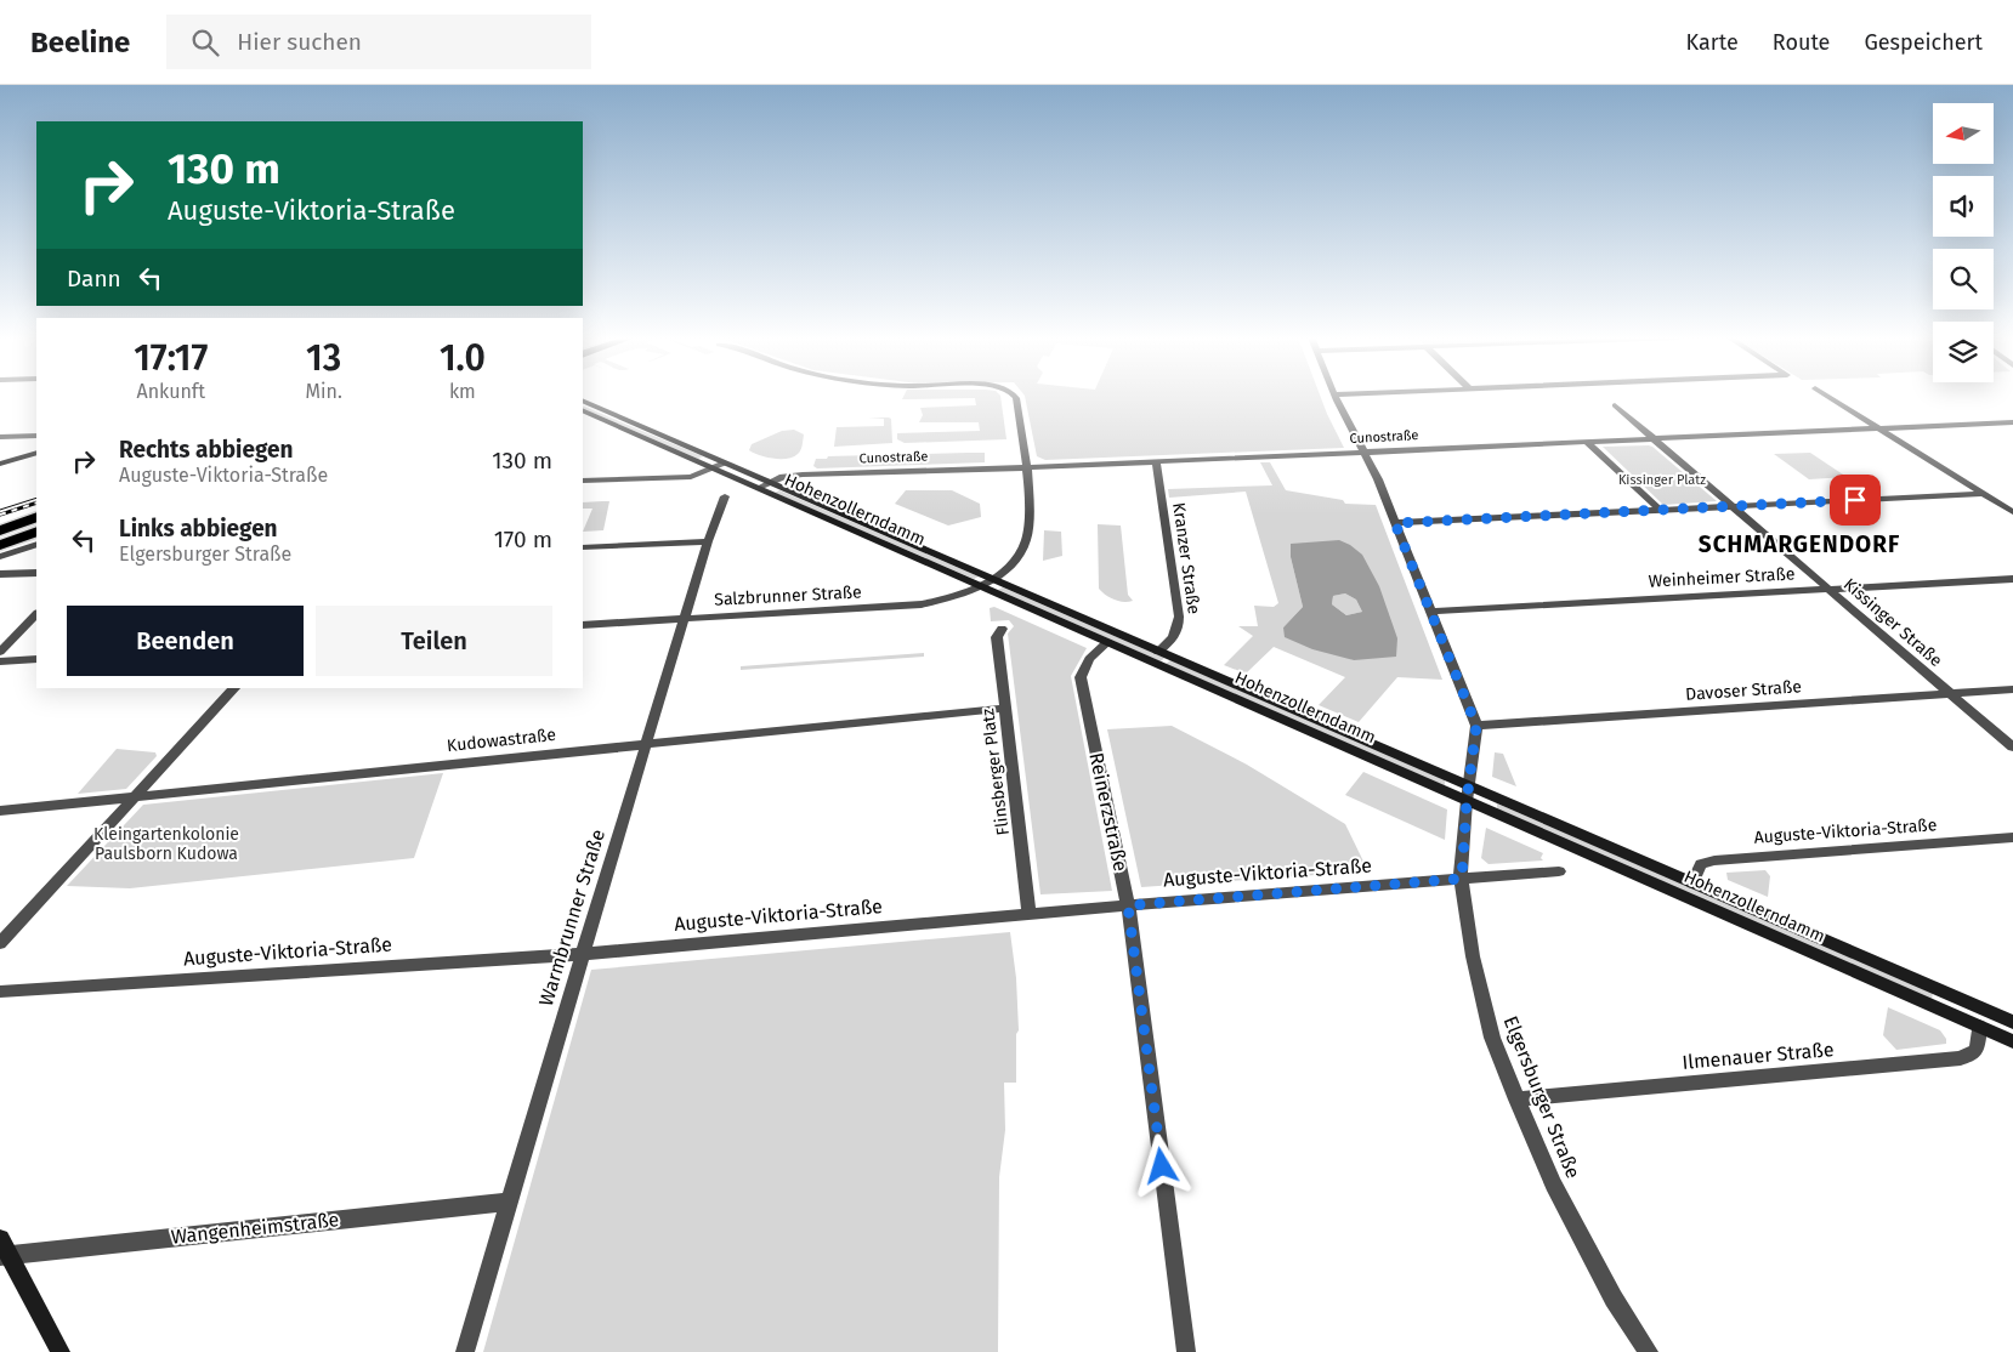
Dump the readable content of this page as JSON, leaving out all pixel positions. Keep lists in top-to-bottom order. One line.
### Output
{"streets":{"main road":["Hohenzollerndamm"],"street":["Cunostraße","Kranzer Straße","Weinheimer Straße","Salzbrunner Straße","Kissinger Straße","Davoser Straße","Kudowastraße","Flinsberger Platz","Reinerzstraße","Auguste-Viktoria-Straße","Warmbrunner Straße","Ilmenauer Straße","Elgersburger Straße","Wangenheimstraße"]},"crossings":[["Cunostraße","Hohenzollerndamm"],["Cunostraße","Kranzer Straße"],["Cunostraße","Salzbrunner Straße"],["Cunostraße","Kissinger Straße"],["Hohenzollerndamm","Kranzer Straße"],["Hohenzollerndamm","Salzbrunner Straße"],["Hohenzollerndamm","Reinerzstraße"],["Hohenzollerndamm","Auguste-Viktoria-Straße"],["Hohenzollerndamm","Ilmenauer Straße"],["Hohenzollerndamm","Elgersburger Straße"],["Weinheimer Straße","Kissinger Straße"],["Salzbrunner Straße","Warmbrunner Straße"],["Kissinger Straße","Davoser Straße"],["Davoser Straße","Elgersburger Straße"],["Kudowastraße","Flinsberger Platz"],["Kudowastraße","Warmbrunner Straße"],["Flinsberger Platz","Auguste-Viktoria-Straße"],["Reinerzstraße","Auguste-Viktoria-Straße"],["Auguste-Viktoria-Straße","Warmbrunner Straße"],["Auguste-Viktoria-Straße","Elgersburger Straße"],["Warmbrunner Straße","Wangenheimstraße"],["Ilmenauer Straße","Elgersburger Straße"]],"districts":["SCHMARGENDORF"],"parks":["Kissinger Platz","Kleingartenkolonie Paulsborn Kudowa"],"north":"left","page":{"header":"Beeline","search":"Hier suchen","nav":["Karte","Route","Gespeichert"],"turn":["130 m","Auguste-Viktoria-Straße"],"then":"Dann","eta":["17:17","Ankunft","13","Min.","1.0","km"],"list":[{"name":"Rechts abbiegen","note":"Auguste-Viktoria-Straße","value":"130 m"},{"name":"Links abbiegen","note":"Elgersburger Straße","value":"170 m"}],"buttons":["Beenden","Teilen"]}}
